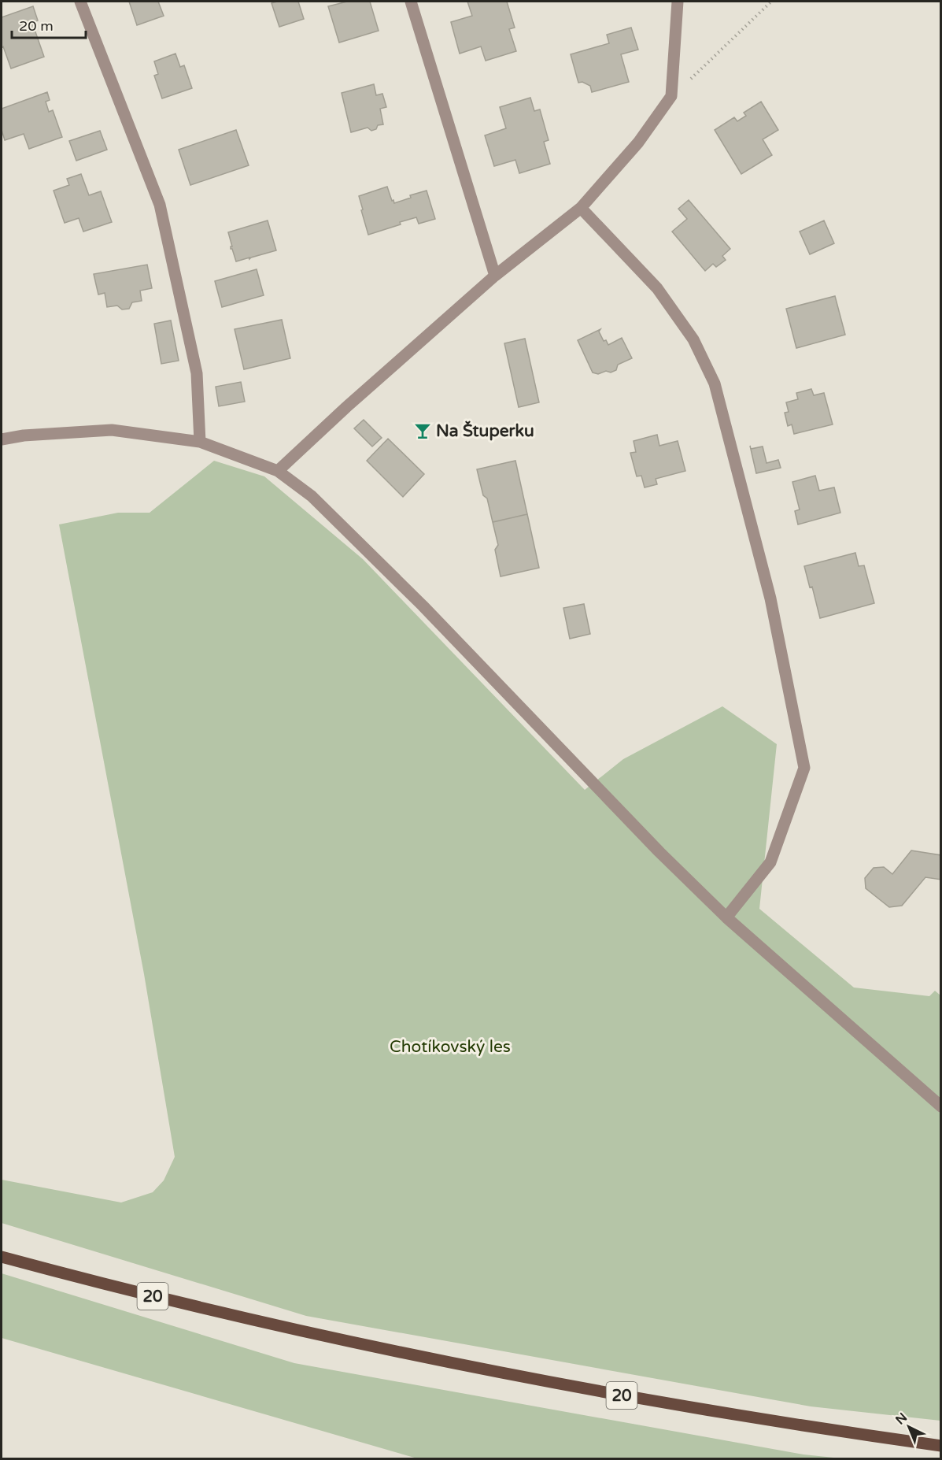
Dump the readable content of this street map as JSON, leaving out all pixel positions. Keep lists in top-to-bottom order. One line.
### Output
{"streets":{"main road":["20"]},"parks":["Chotíkovský les"],"places":{"bar":["Na Štuperku"]},"scale_bar":"20 m","north":"top left"}
